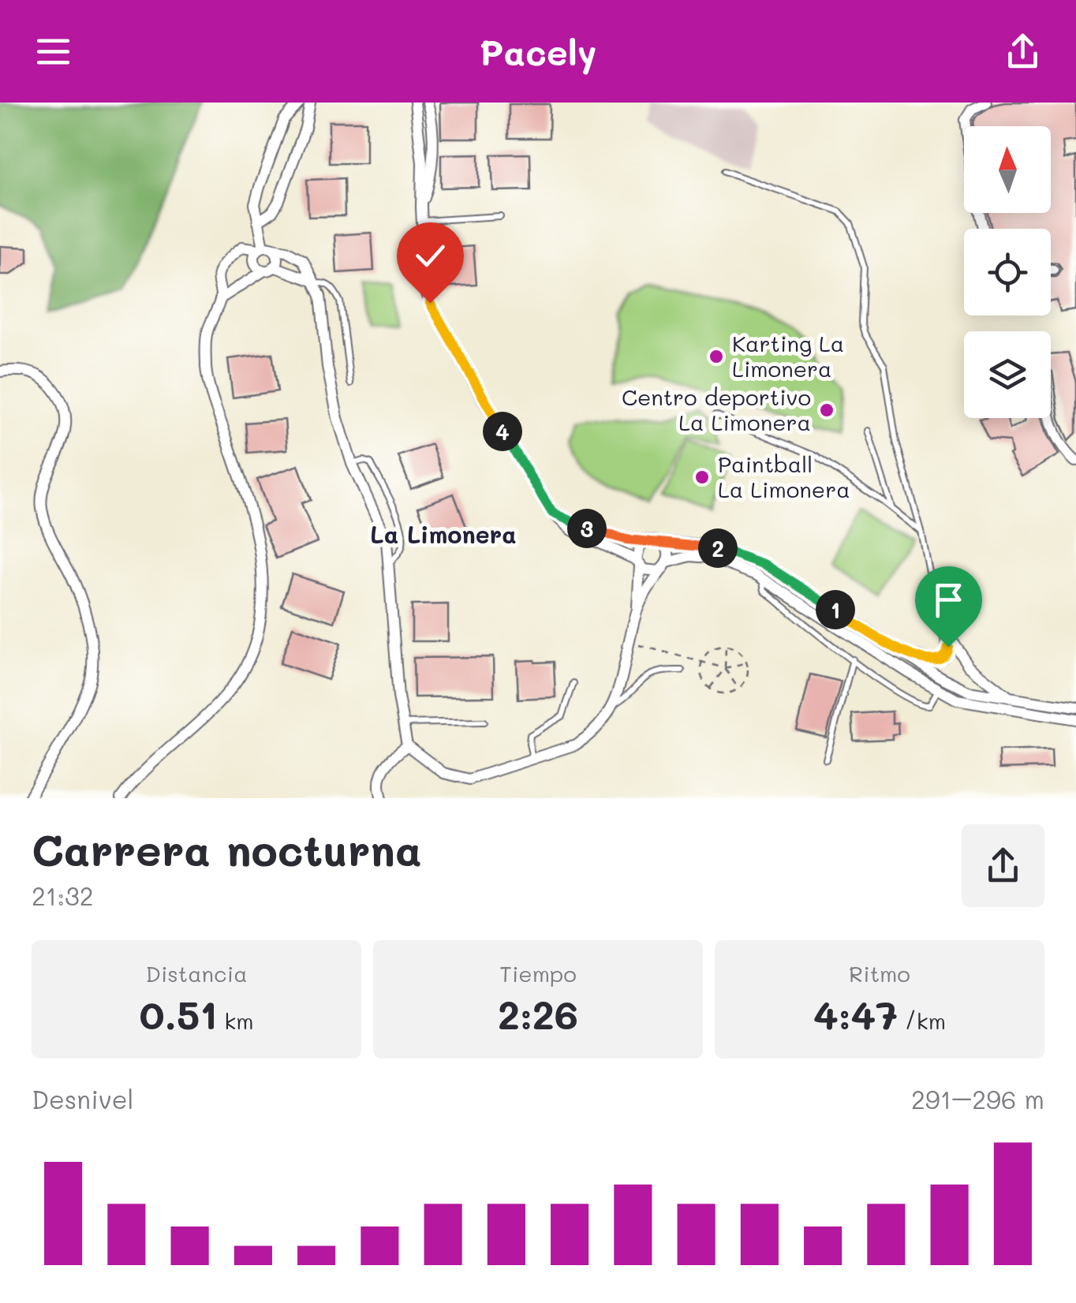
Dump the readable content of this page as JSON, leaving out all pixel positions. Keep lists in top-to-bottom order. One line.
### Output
{"districts":["La Limonera"],"places":["Karting La Limonera","Centro deportivo La Limonera","Paintball La Limonera"],"north":"top","page":{"header":"Pacely","pins":["4","3","2","1"],"heading":["Carrera nocturna","21:32"],"stats":[["Distancia","0.51 km"],["Tiempo","2:26"],["Ritmo","4:47 /km"]],"chart":["Desnivel","291–296 m"]}}
